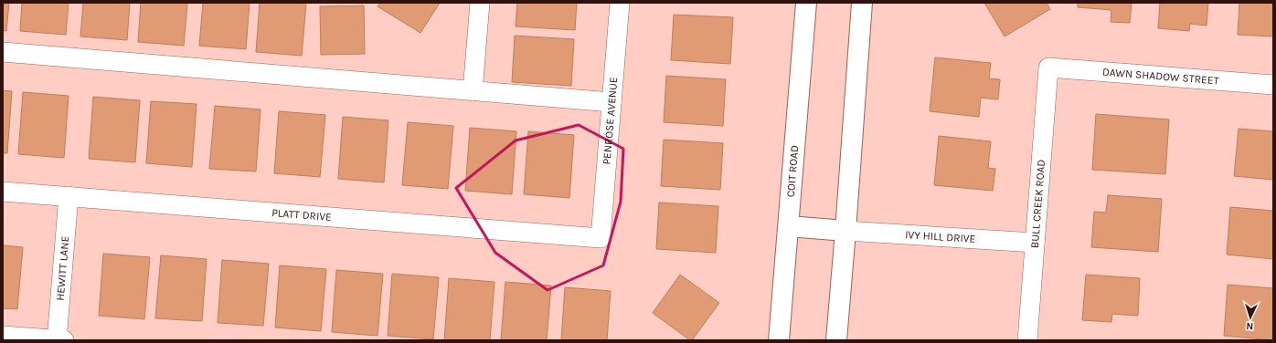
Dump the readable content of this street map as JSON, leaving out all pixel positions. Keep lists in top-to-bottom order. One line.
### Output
{"streets":{"main road":["COIT ROAD"],"street":["DAWN SHADOW STREET","PENROSE AVENUE","BULL CREEK ROAD","PLATT DRIVE","IVY HILL DRIVE","HEWITT LANE"]},"crossings":[["DAWN SHADOW STREET","BULL CREEK ROAD"],["PENROSE AVENUE","PLATT DRIVE"],["BULL CREEK ROAD","IVY HILL DRIVE"],["PLATT DRIVE","HEWITT LANE"]],"north":"bottom"}
